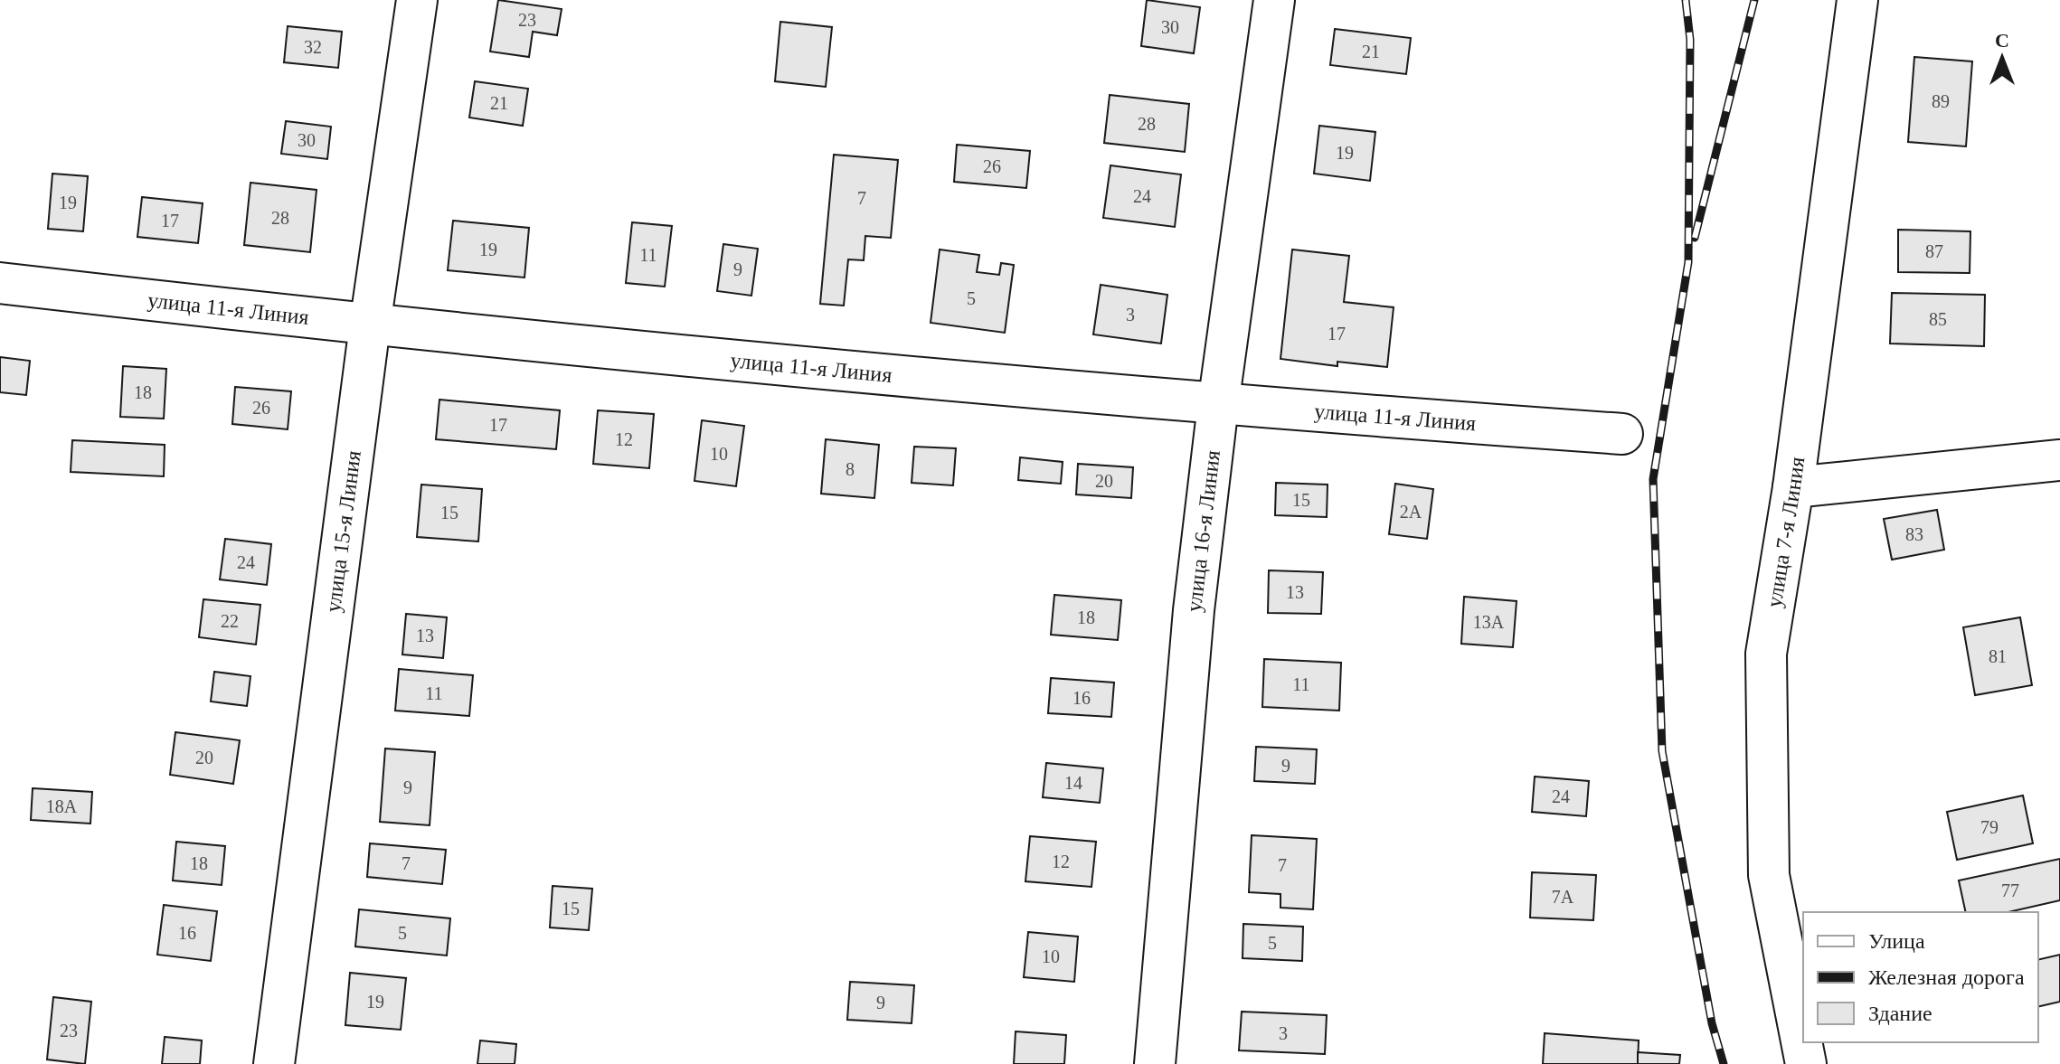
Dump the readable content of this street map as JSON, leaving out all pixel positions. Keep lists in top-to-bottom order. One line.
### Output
{"streets":{"street":["улица 11-я Линия","улица 16-я Линия","улица 15-я Линия","улица 7-я Линия"]},"crossings":[["улица 11-я Линия","улица 16-я Линия"],["улица 11-я Линия","улица 15-я Линия"]],"house_numbers":["23","30","32","21","89","21","28","30","19","26","24","7","19","28","17","19","87","11","9","5","3","85","17","18","26","17","12","10","8","20","15","2А","15","83","24","13","18","22","13А","13","81","11","11","16","20","9","14","9","24","18А","79","12","18","7","7","77","7А","15","16","5","5","10","19","9","23","3"],"legend":["Улица","Железная дорога","Здание"],"north":"top"}
